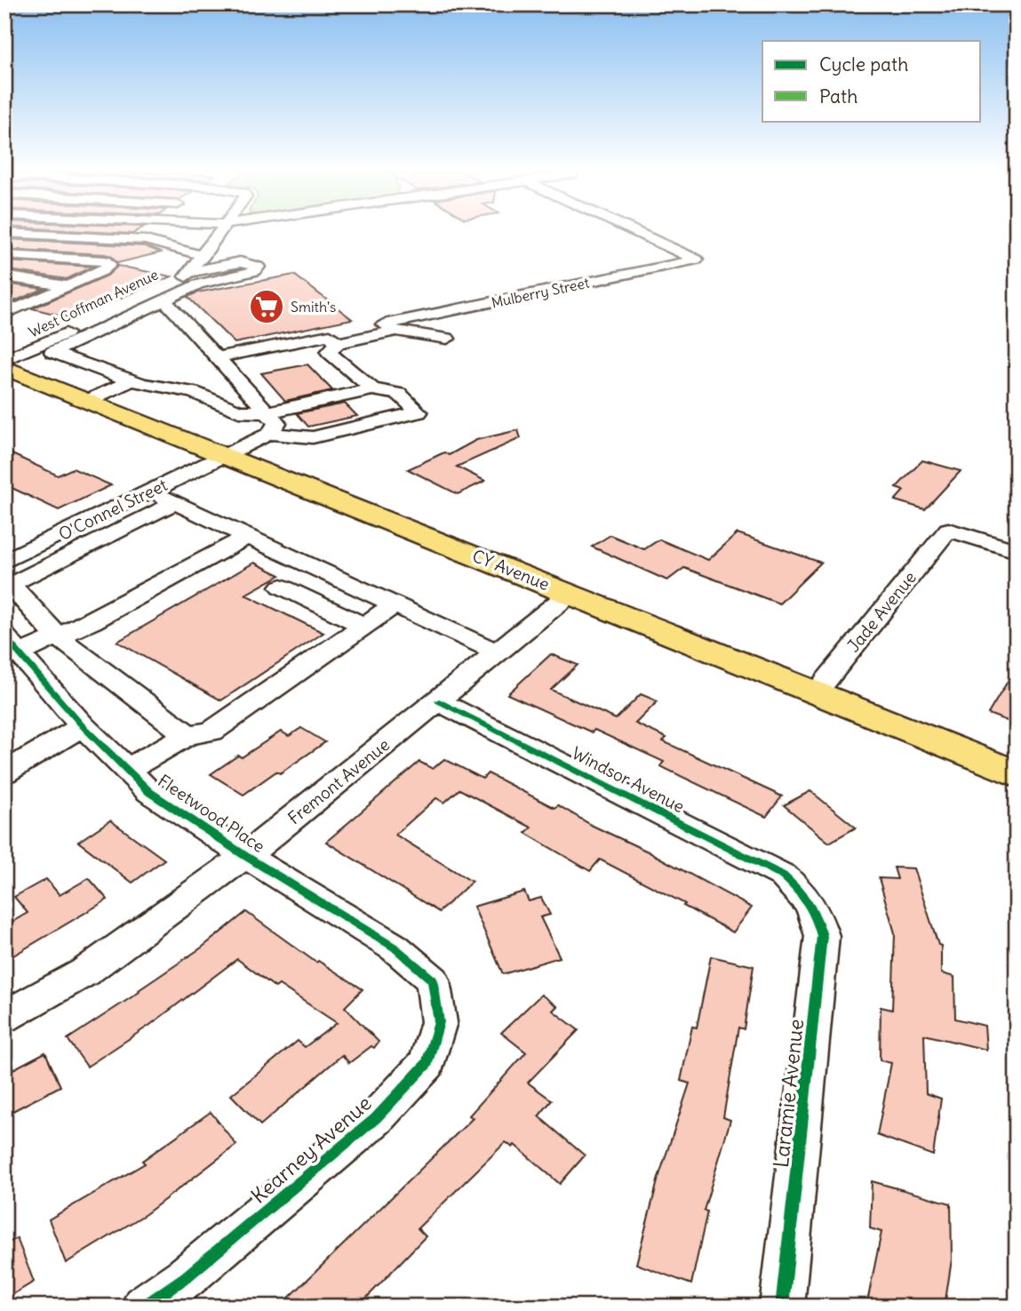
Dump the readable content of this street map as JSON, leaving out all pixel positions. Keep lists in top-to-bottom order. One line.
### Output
{"streets":{"main road":["CY Avenue"],"street":["Mulberry Street","West Coffman Avenue","O'Connel Street","Jade Avenue","Windsor Avenue","Fremont Avenue","Fleetwood Place","Laramie Avenue","Kearney Avenue"]},"crossings":[["O'Connel Street","CY Avenue"],["CY Avenue","Jade Avenue"],["CY Avenue","Fremont Avenue"],["Windsor Avenue","Fremont Avenue"],["Windsor Avenue","Laramie Avenue"],["Fremont Avenue","Fleetwood Place"],["Fleetwood Place","Kearney Avenue"]],"places":{"supermarket":["Smith's"]},"legend":["Cycle path","Path"]}
